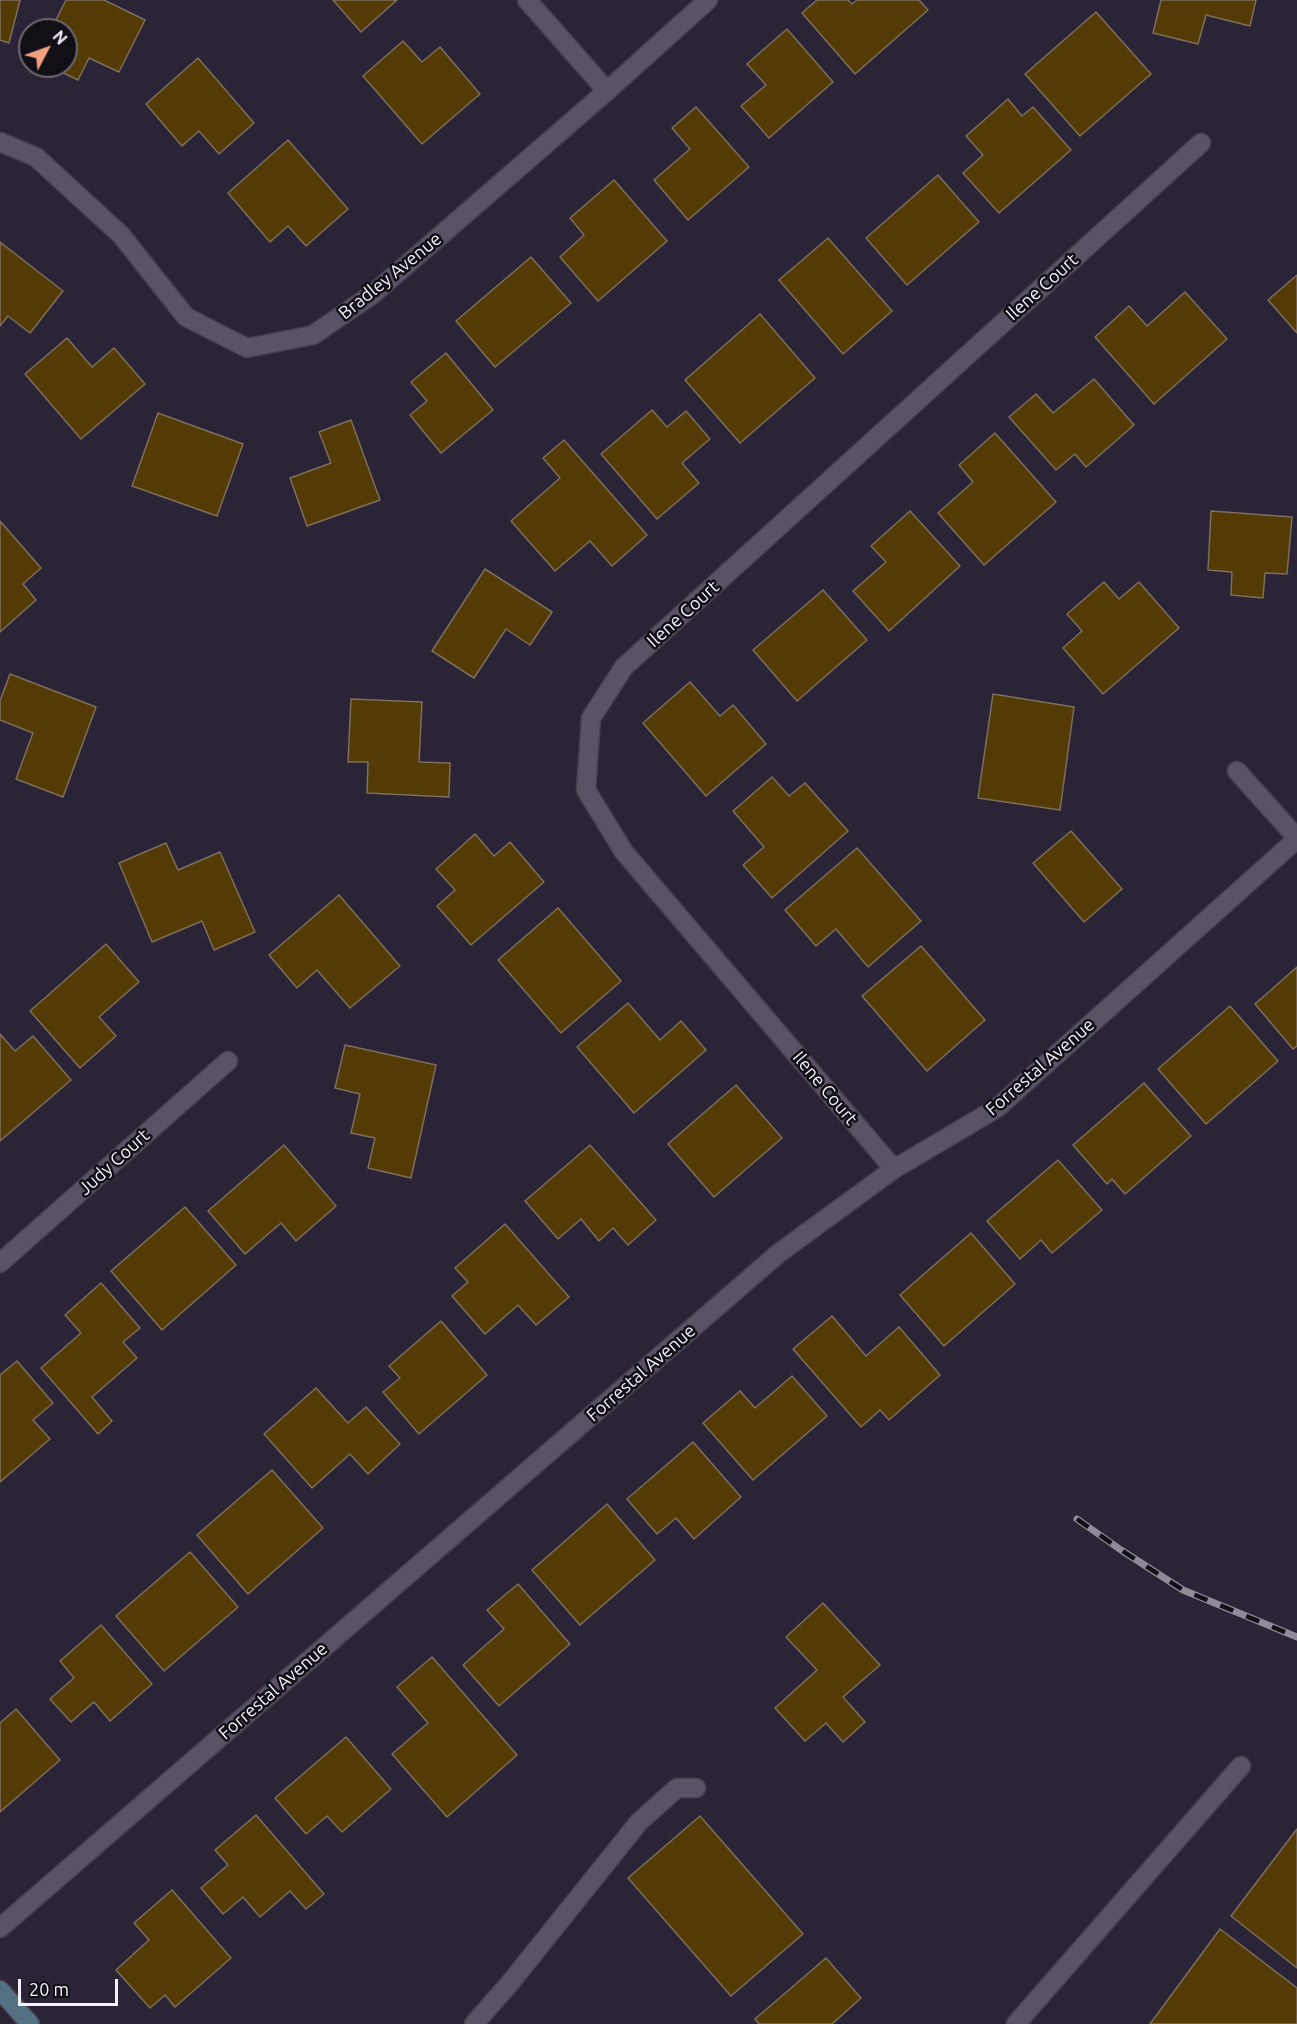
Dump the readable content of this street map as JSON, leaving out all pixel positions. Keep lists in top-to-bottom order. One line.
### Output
{"streets":{"street":["Bradley Avenue","Ilene Court","Forrestal Avenue","Judy Court"]},"crossings":[["Ilene Court","Forrestal Avenue"]],"scale_bar":"20 m","north":"top right"}
